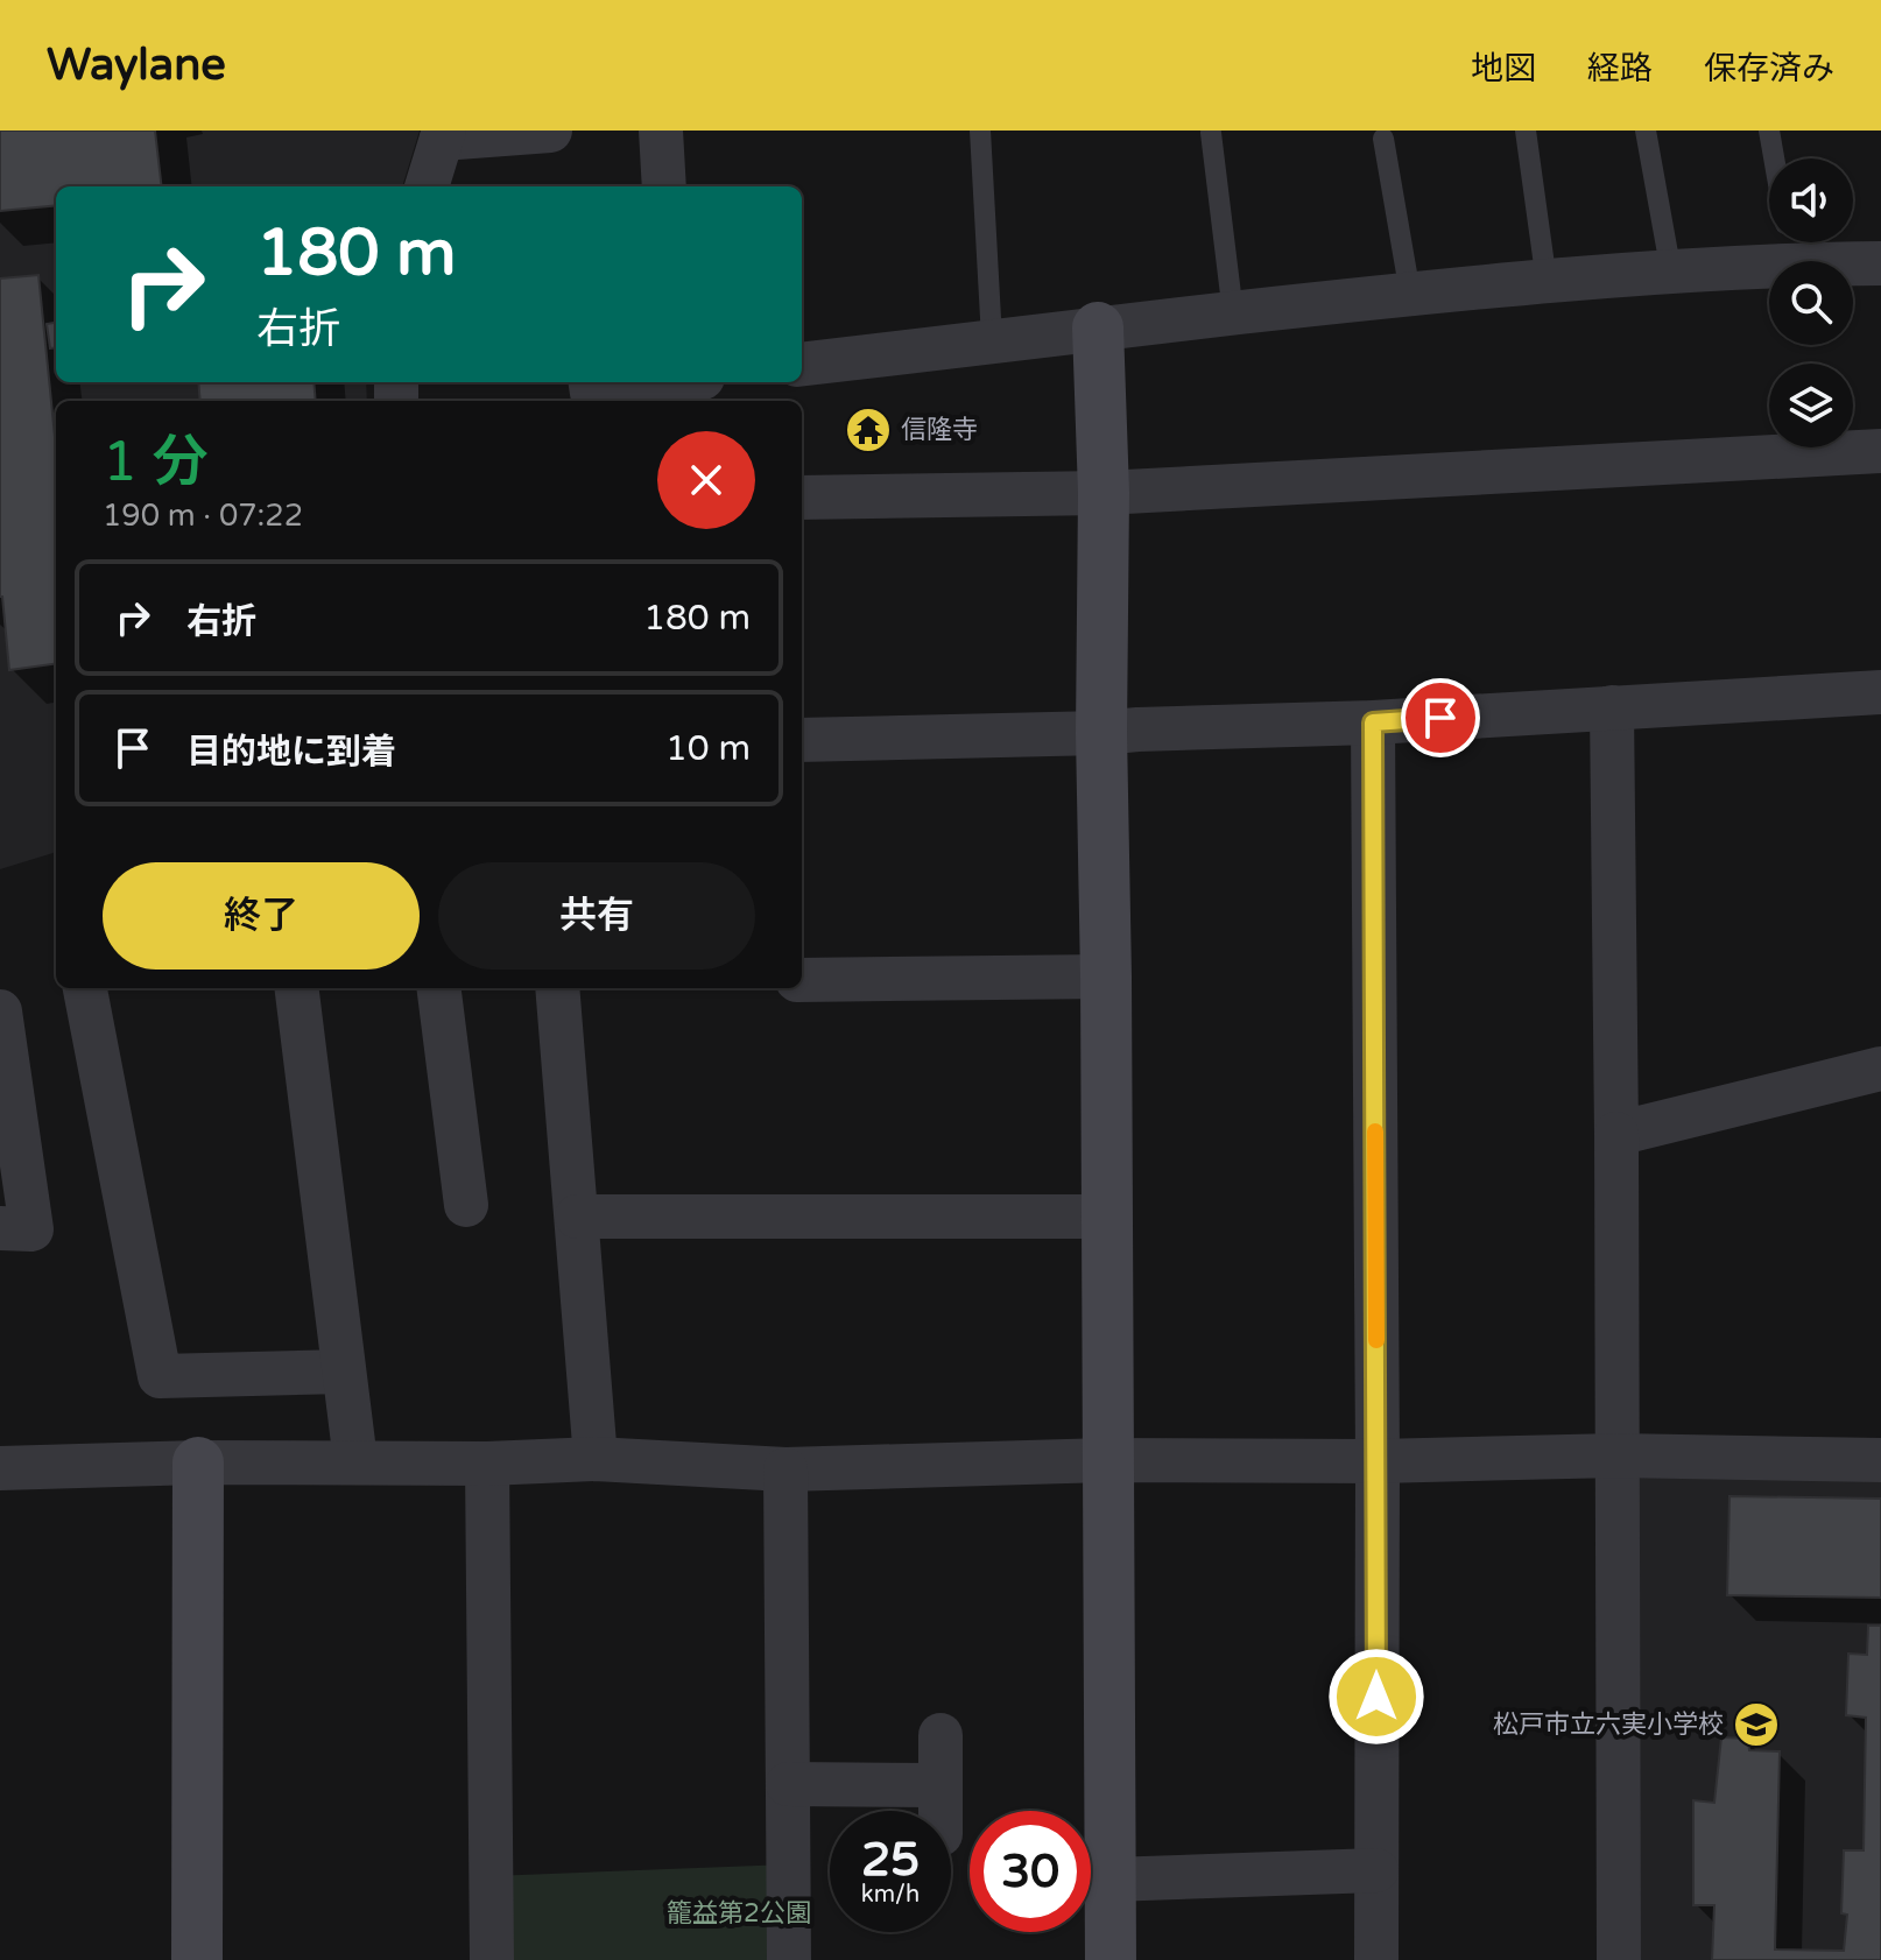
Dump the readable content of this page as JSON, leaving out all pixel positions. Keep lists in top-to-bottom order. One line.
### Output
{"parks":["籠益第2公園"],"places":{"temple":["信隆寺"],"school or university":["松戸市立六実小学校"]},"page":{"header":"Waylane","nav":["地図","経路","保存済み"],"turn":["180 m","右折"],"heading":["1 分","190 m · 07:22"],"list":[{"name":"右折","value":"180 m"},{"name":"目的地に到着","value":"10 m"}],"buttons":["終了","共有"],"speed":"25 km/h","limit":"30"}}
